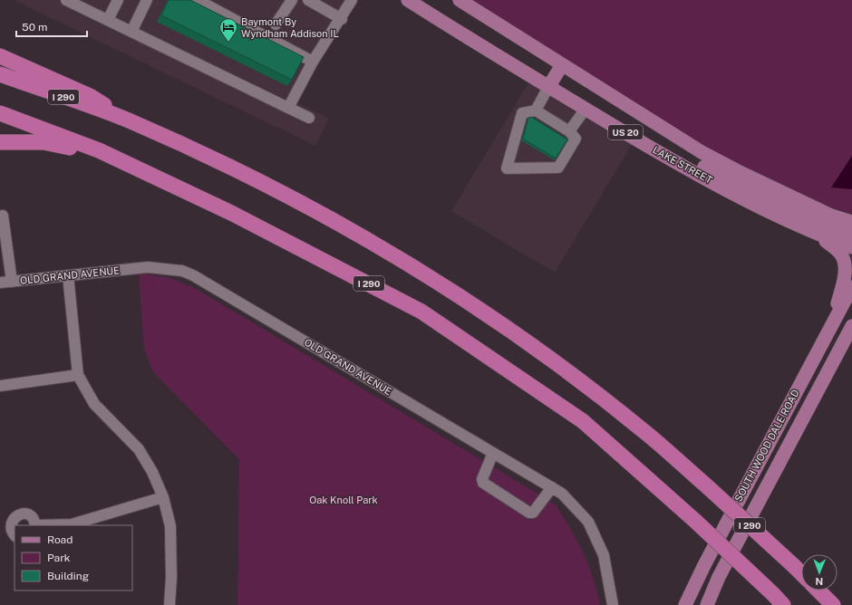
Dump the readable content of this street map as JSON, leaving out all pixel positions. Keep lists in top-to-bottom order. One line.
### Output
{"streets":{"highway":["I 290"],"main road":["US 20","LAKE STREET","SOUTH WOOD DALE ROAD"],"street":["OLD GRAND AVENUE"]},"parks":["Oak Knoll Park"],"places":{"hotel":["Baymont By Wyndham Addison IL"]},"legend":["Road","Park","Building"],"scale_bar":"50 m","north":"bottom"}
